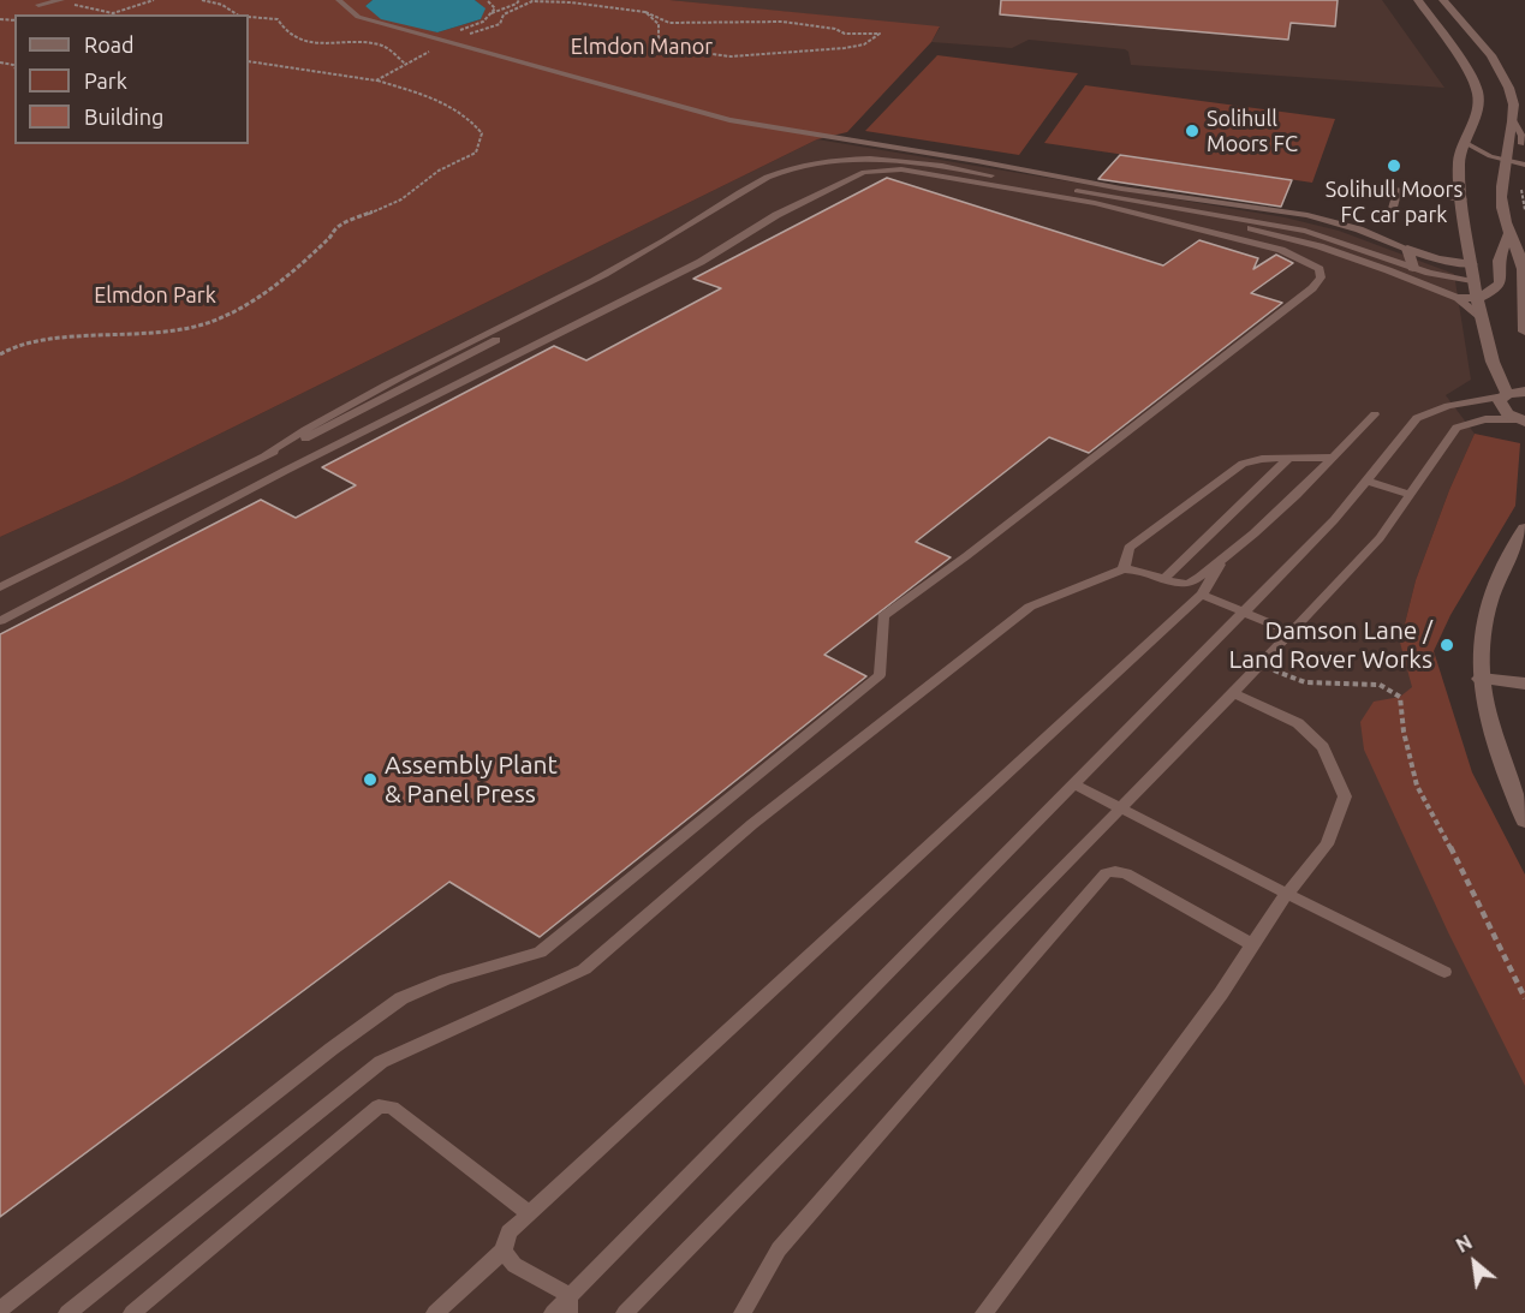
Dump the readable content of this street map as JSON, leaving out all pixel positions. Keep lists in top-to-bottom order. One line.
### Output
{"parks":["Elmdon Manor","Elmdon Park"],"places":["Solihull Moors FC","Solihull Moors FC car park","Damson Lane / Land Rover Works","Assembly Plant & Panel Press"],"legend":["Road","Park","Building"],"north":"top left"}
